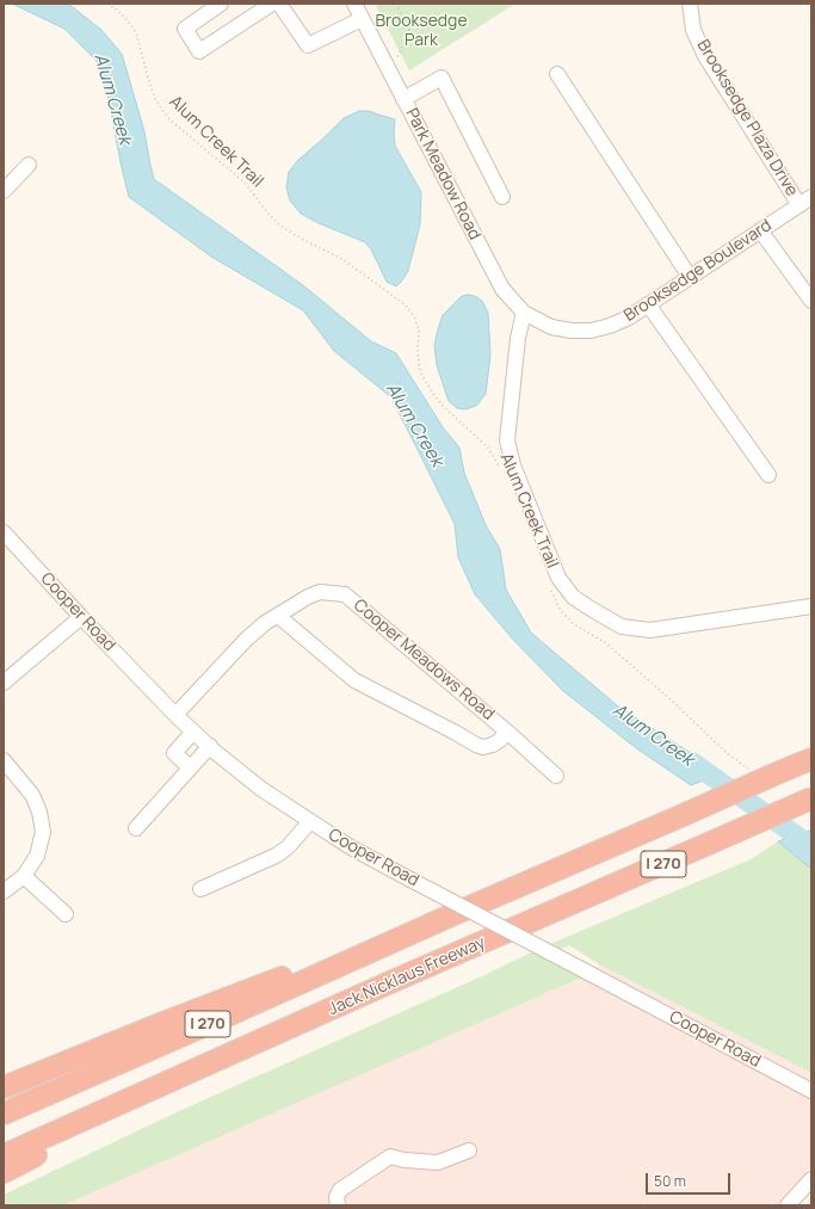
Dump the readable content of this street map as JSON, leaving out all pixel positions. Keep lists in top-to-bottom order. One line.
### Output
{"streets":{"highway":["I 270","Jack Nicklaus Freeway"],"street":["Brooksedge Plaza Drive","Park Meadow Road","Brooksedge Boulevard","Cooper Road","Cooper Meadows Road"],"path":["Alum Creek Trail"]},"crossings":[["Brooksedge Plaza Drive","Brooksedge Boulevard"],["Park Meadow Road","Brooksedge Boulevard"],["Cooper Road","Cooper Meadows Road"]],"water":["Alum Creek"],"parks":["Brooksedge Park"],"scale_bar":"50 m"}
